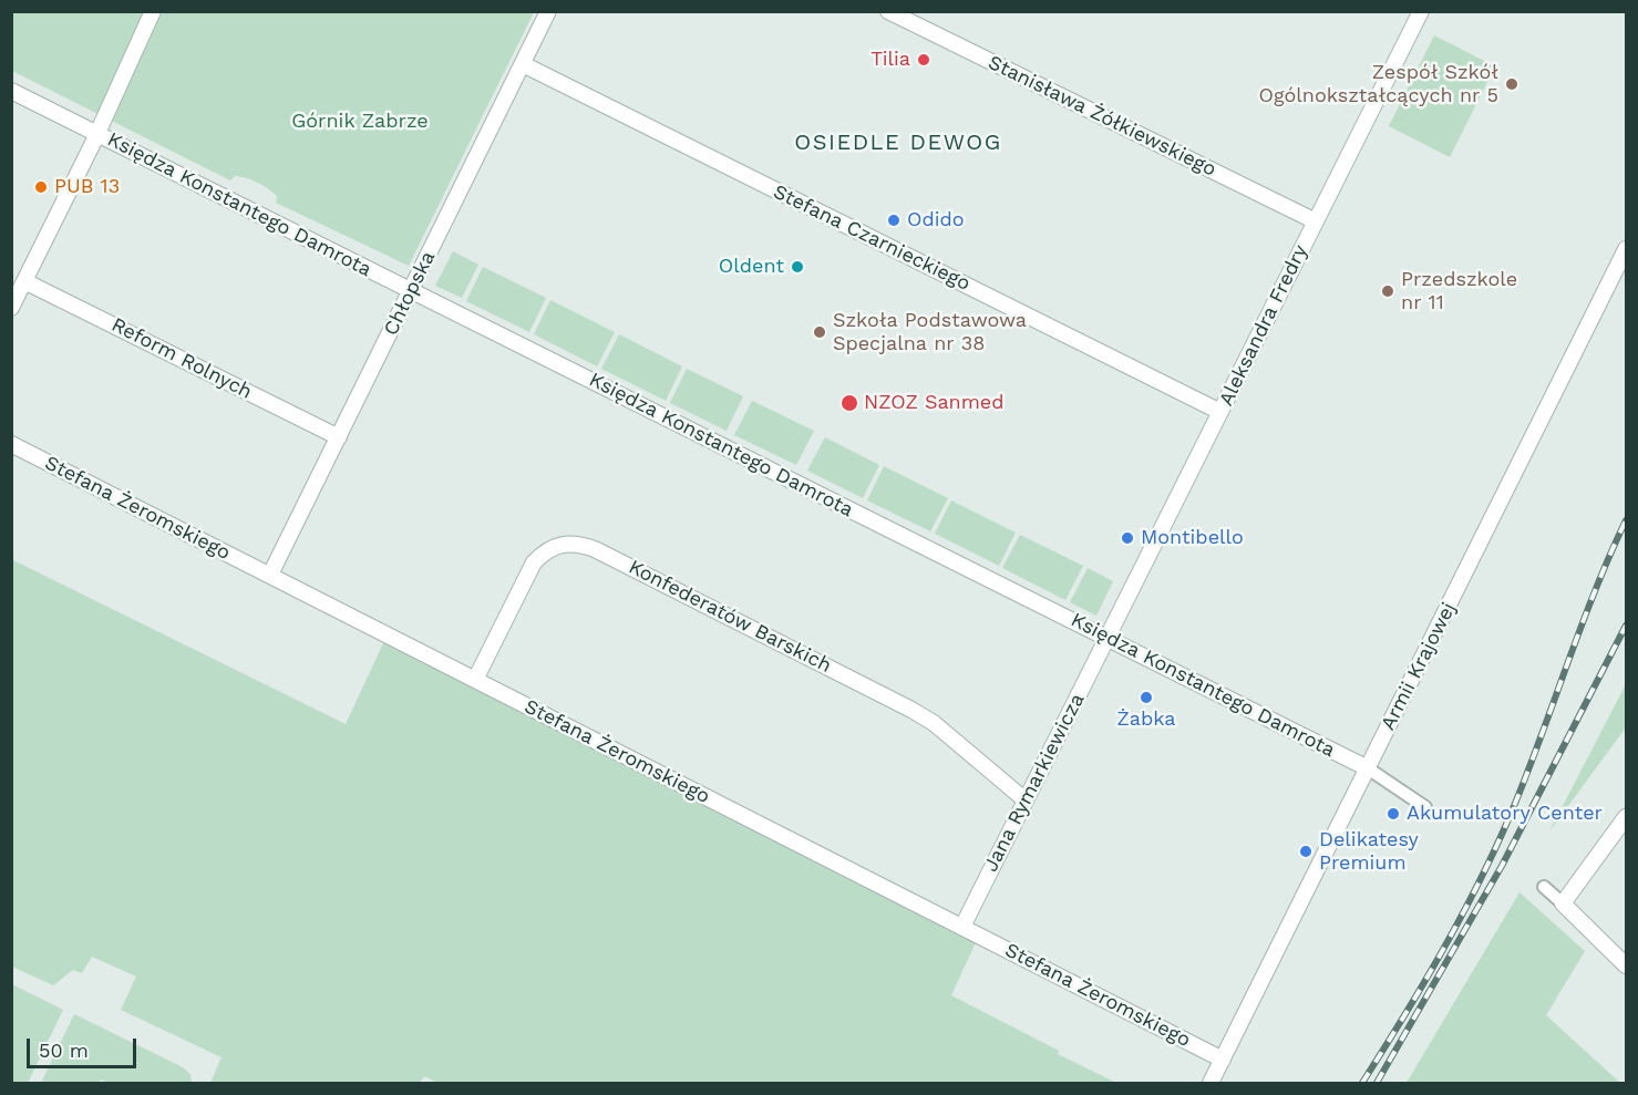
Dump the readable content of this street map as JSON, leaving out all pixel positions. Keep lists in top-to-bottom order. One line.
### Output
{"streets":{"street":["Stanisława Żółkiewskiego","Księdza Konstantego Damrota","Stefana Czarnieckiego","Chłopska","Aleksandra Fredry","Reform Rolnych","Stefana Żeromskiego","Konfederatów Barskich","Armii Krajowej","Jana Rymarkiewicza"]},"crossings":[["Stanisława Żółkiewskiego","Aleksandra Fredry"],["Księdza Konstantego Damrota","Chłopska"],["Księdza Konstantego Damrota","Aleksandra Fredry"],["Księdza Konstantego Damrota","Armii Krajowej"],["Księdza Konstantego Damrota","Jana Rymarkiewicza"],["Stefana Czarnieckiego","Chłopska"],["Stefana Czarnieckiego","Aleksandra Fredry"],["Chłopska","Reform Rolnych"],["Chłopska","Stefana Żeromskiego"],["Aleksandra Fredry","Jana Rymarkiewicza"],["Stefana Żeromskiego","Konfederatów Barskich"],["Stefana Żeromskiego","Armii Krajowej"],["Stefana Żeromskiego","Jana Rymarkiewicza"],["Konfederatów Barskich","Jana Rymarkiewicza"]],"districts":["OSIEDLE DEWOG"],"parks":["Górnik Zabrze"],"places":["Tilia","Zespół Szkół Ogólnokształcących nr 5","PUB 13","Odido","Oldent","Przedszkole nr 11","Szkoła Podstawowa Specjalna nr 38","NZOZ Sanmed","Montibello","Żabka","Akumulatory Center","Delikatesy Premium"],"scale_bar":"50 m"}
